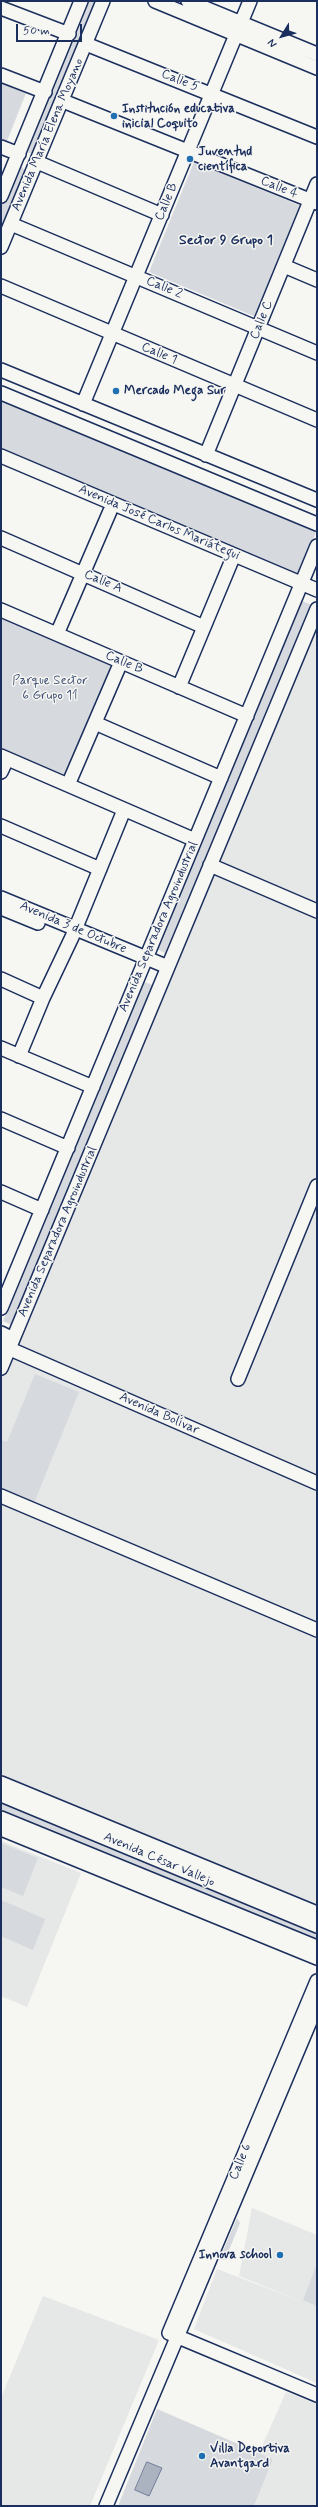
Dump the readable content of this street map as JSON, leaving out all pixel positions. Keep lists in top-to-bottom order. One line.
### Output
{"streets":{"street":["Calle 5","Avenida María Elena Moyano","Calle 4","Calle B","Calle 2","Calle C","Calle 1","Avenida José Carlos Mariátegui","Calle A","Avenida Separadora Agroindustrial","Avenida 3 de Octubre","Avenida Bolívar","Avenida César Vallejo","Calle 6"]},"crossings":[["Calle 5","Avenida María Elena Moyano"],["Calle 5","Calle B"],["Avenida María Elena Moyano","Calle 4"],["Avenida María Elena Moyano","Calle 2"],["Calle 4","Calle B"],["Calle 4","Calle C"],["Calle B","Calle 2"],["Calle B","Calle 1"],["Calle B","Avenida Separadora Agroindustrial"],["Calle 2","Calle C"],["Calle C","Calle 1"],["Avenida José Carlos Mariátegui","Avenida Separadora Agroindustrial"],["Avenida Separadora Agroindustrial","Avenida 3 de Octubre"],["Avenida Separadora Agroindustrial","Avenida Bolívar"]],"districts":["Sector 9 Grupo 1"],"parks":["Parque Sector 6 Grupo 11"],"places":["Institución educativa inicial Coquito","Juventud científica","Mercado Mega Sur","Innova school","Villa Deportiva Avantgard"],"scale_bar":"50 m","north":"bottom left"}
